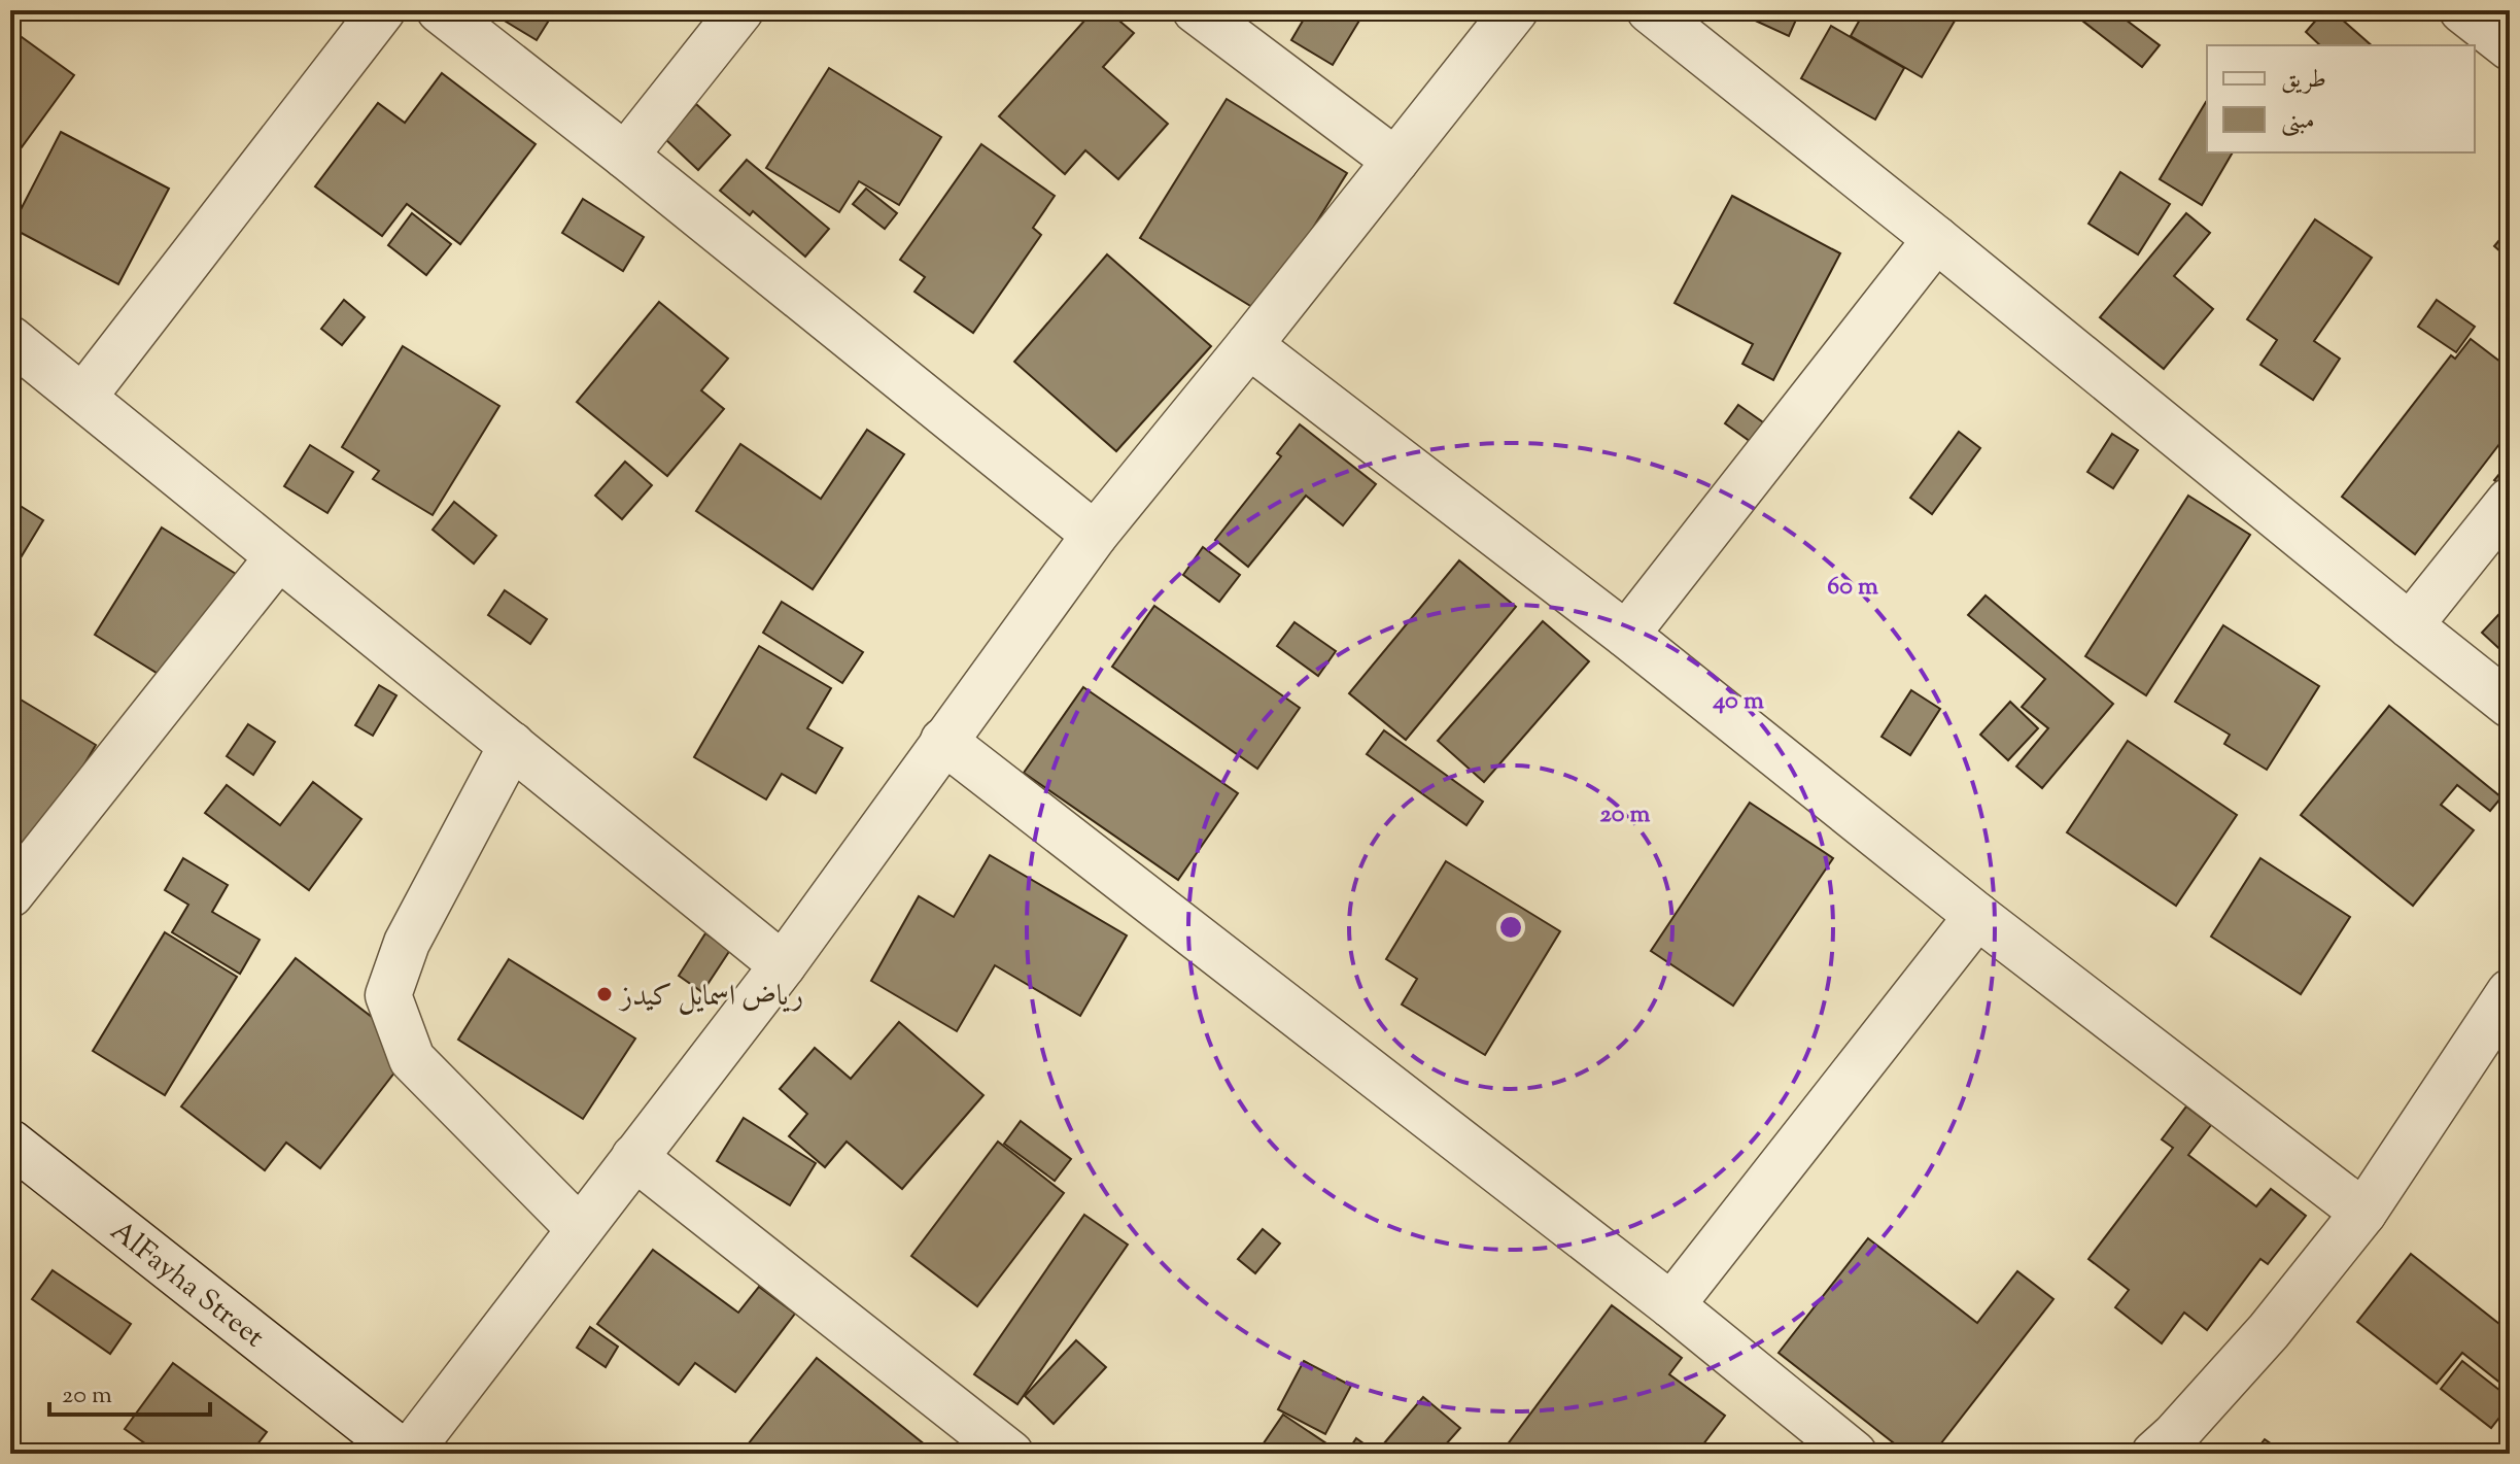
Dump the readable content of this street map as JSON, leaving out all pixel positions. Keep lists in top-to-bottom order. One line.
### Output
{"streets":{"street":["AlFayha Street"]},"places":["رياض اسمايل كيدز"],"legend":["طريق","مبنى"],"scale_bar":"20 m","rings":["60 m","40 m","20 m"]}
